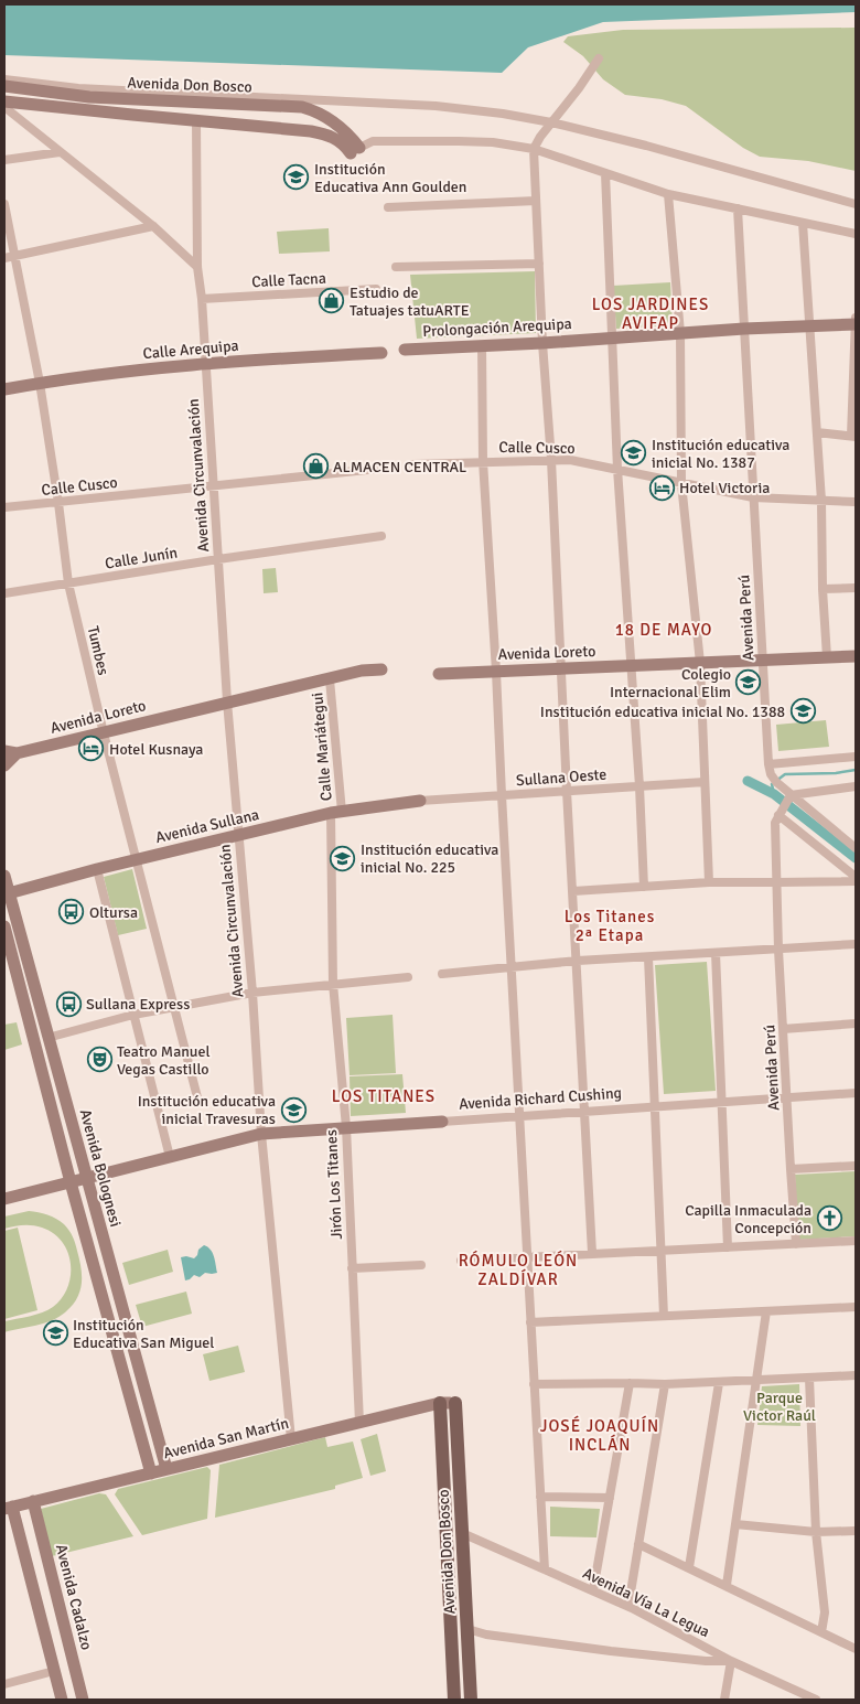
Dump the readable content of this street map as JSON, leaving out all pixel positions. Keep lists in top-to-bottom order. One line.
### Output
{"streets":{"main road":["Avenida Don Bosco","Prolongación Arequipa","Calle Arequipa","Avenida Loreto","Avenida Sullana","Avenida Richard Cushing","Avenida Bolognesi","Avenida San Martín","Avenida Cadalzo"],"street":["Calle Tacna","Calle Cusco","Avenida Circunvalación","Calle Junín","Avenida Perú","Tumbes","Calle Mariátegui","Sullana Oeste","Jirón Los Titanes","Avenida Vía La Legua"]},"crossings":[["Avenida Don Bosco","Avenida Circunvalación"],["Avenida Don Bosco","Avenida San Martín"],["Avenida Don Bosco","Avenida Vía La Legua"],["Calle Tacna","Avenida Circunvalación"],["Prolongación Arequipa","Avenida Perú"],["Calle Arequipa","Avenida Circunvalación"],["Calle Arequipa","Tumbes"],["Calle Cusco","Avenida Circunvalación"],["Calle Cusco","Avenida Perú"],["Calle Cusco","Tumbes"],["Avenida Circunvalación","Calle Junín"],["Avenida Circunvalación","Avenida Loreto"],["Avenida Circunvalación","Avenida Sullana"],["Avenida Circunvalación","Avenida Richard Cushing"],["Avenida Circunvalación","Avenida San Martín"],["Calle Junín","Tumbes"],["Avenida Perú","Avenida Loreto"],["Avenida Perú","Avenida Richard Cushing"],["Tumbes","Avenida Loreto"],["Tumbes","Avenida Sullana"],["Avenida Loreto","Calle Mariátegui"],["Calle Mariátegui","Avenida Sullana"],["Calle Mariátegui","Jirón Los Titanes"],["Sullana Oeste","Avenida Sullana"],["Avenida Sullana","Avenida Bolognesi"],["Avenida Sullana","Jirón Los Titanes"],["Avenida Richard Cushing","Avenida Bolognesi"],["Avenida Richard Cushing","Jirón Los Titanes"],["Avenida Bolognesi","Avenida San Martín"],["Jirón Los Titanes","Avenida San Martín"],["Avenida San Martín","Avenida Cadalzo"]],"districts":["LOS JARDINES AVIFAP","18 DE MAYO","Los Titanes 2ª Etapa","LOS TITANES","RÓMULO LEÓN ZALDÍVAR","JOSÉ JOAQUÍN INCLÁN"],"parks":["Parque Victor Raúl"],"places":{"school or university":["Institución Educativa Ann Goulden","Institución educativa inicial No. 1387","Colegio Internacional Elim","Institución educativa inicial No. 1388","Institución educativa inicial No. 225","Institución educativa inicial Travesuras","Institución Educativa San Miguel"],"shop":["Estudio de Tatuajes tatuARTE","ALMACEN CENTRAL"],"hotel":["Hotel Victoria","Hotel Kusnaya"],"bus stop":["Oltursa","Sullana Express"],"theatre":["Teatro Manuel Vegas Castillo"],"church":["Capilla Inmaculada Concepción"]}}
